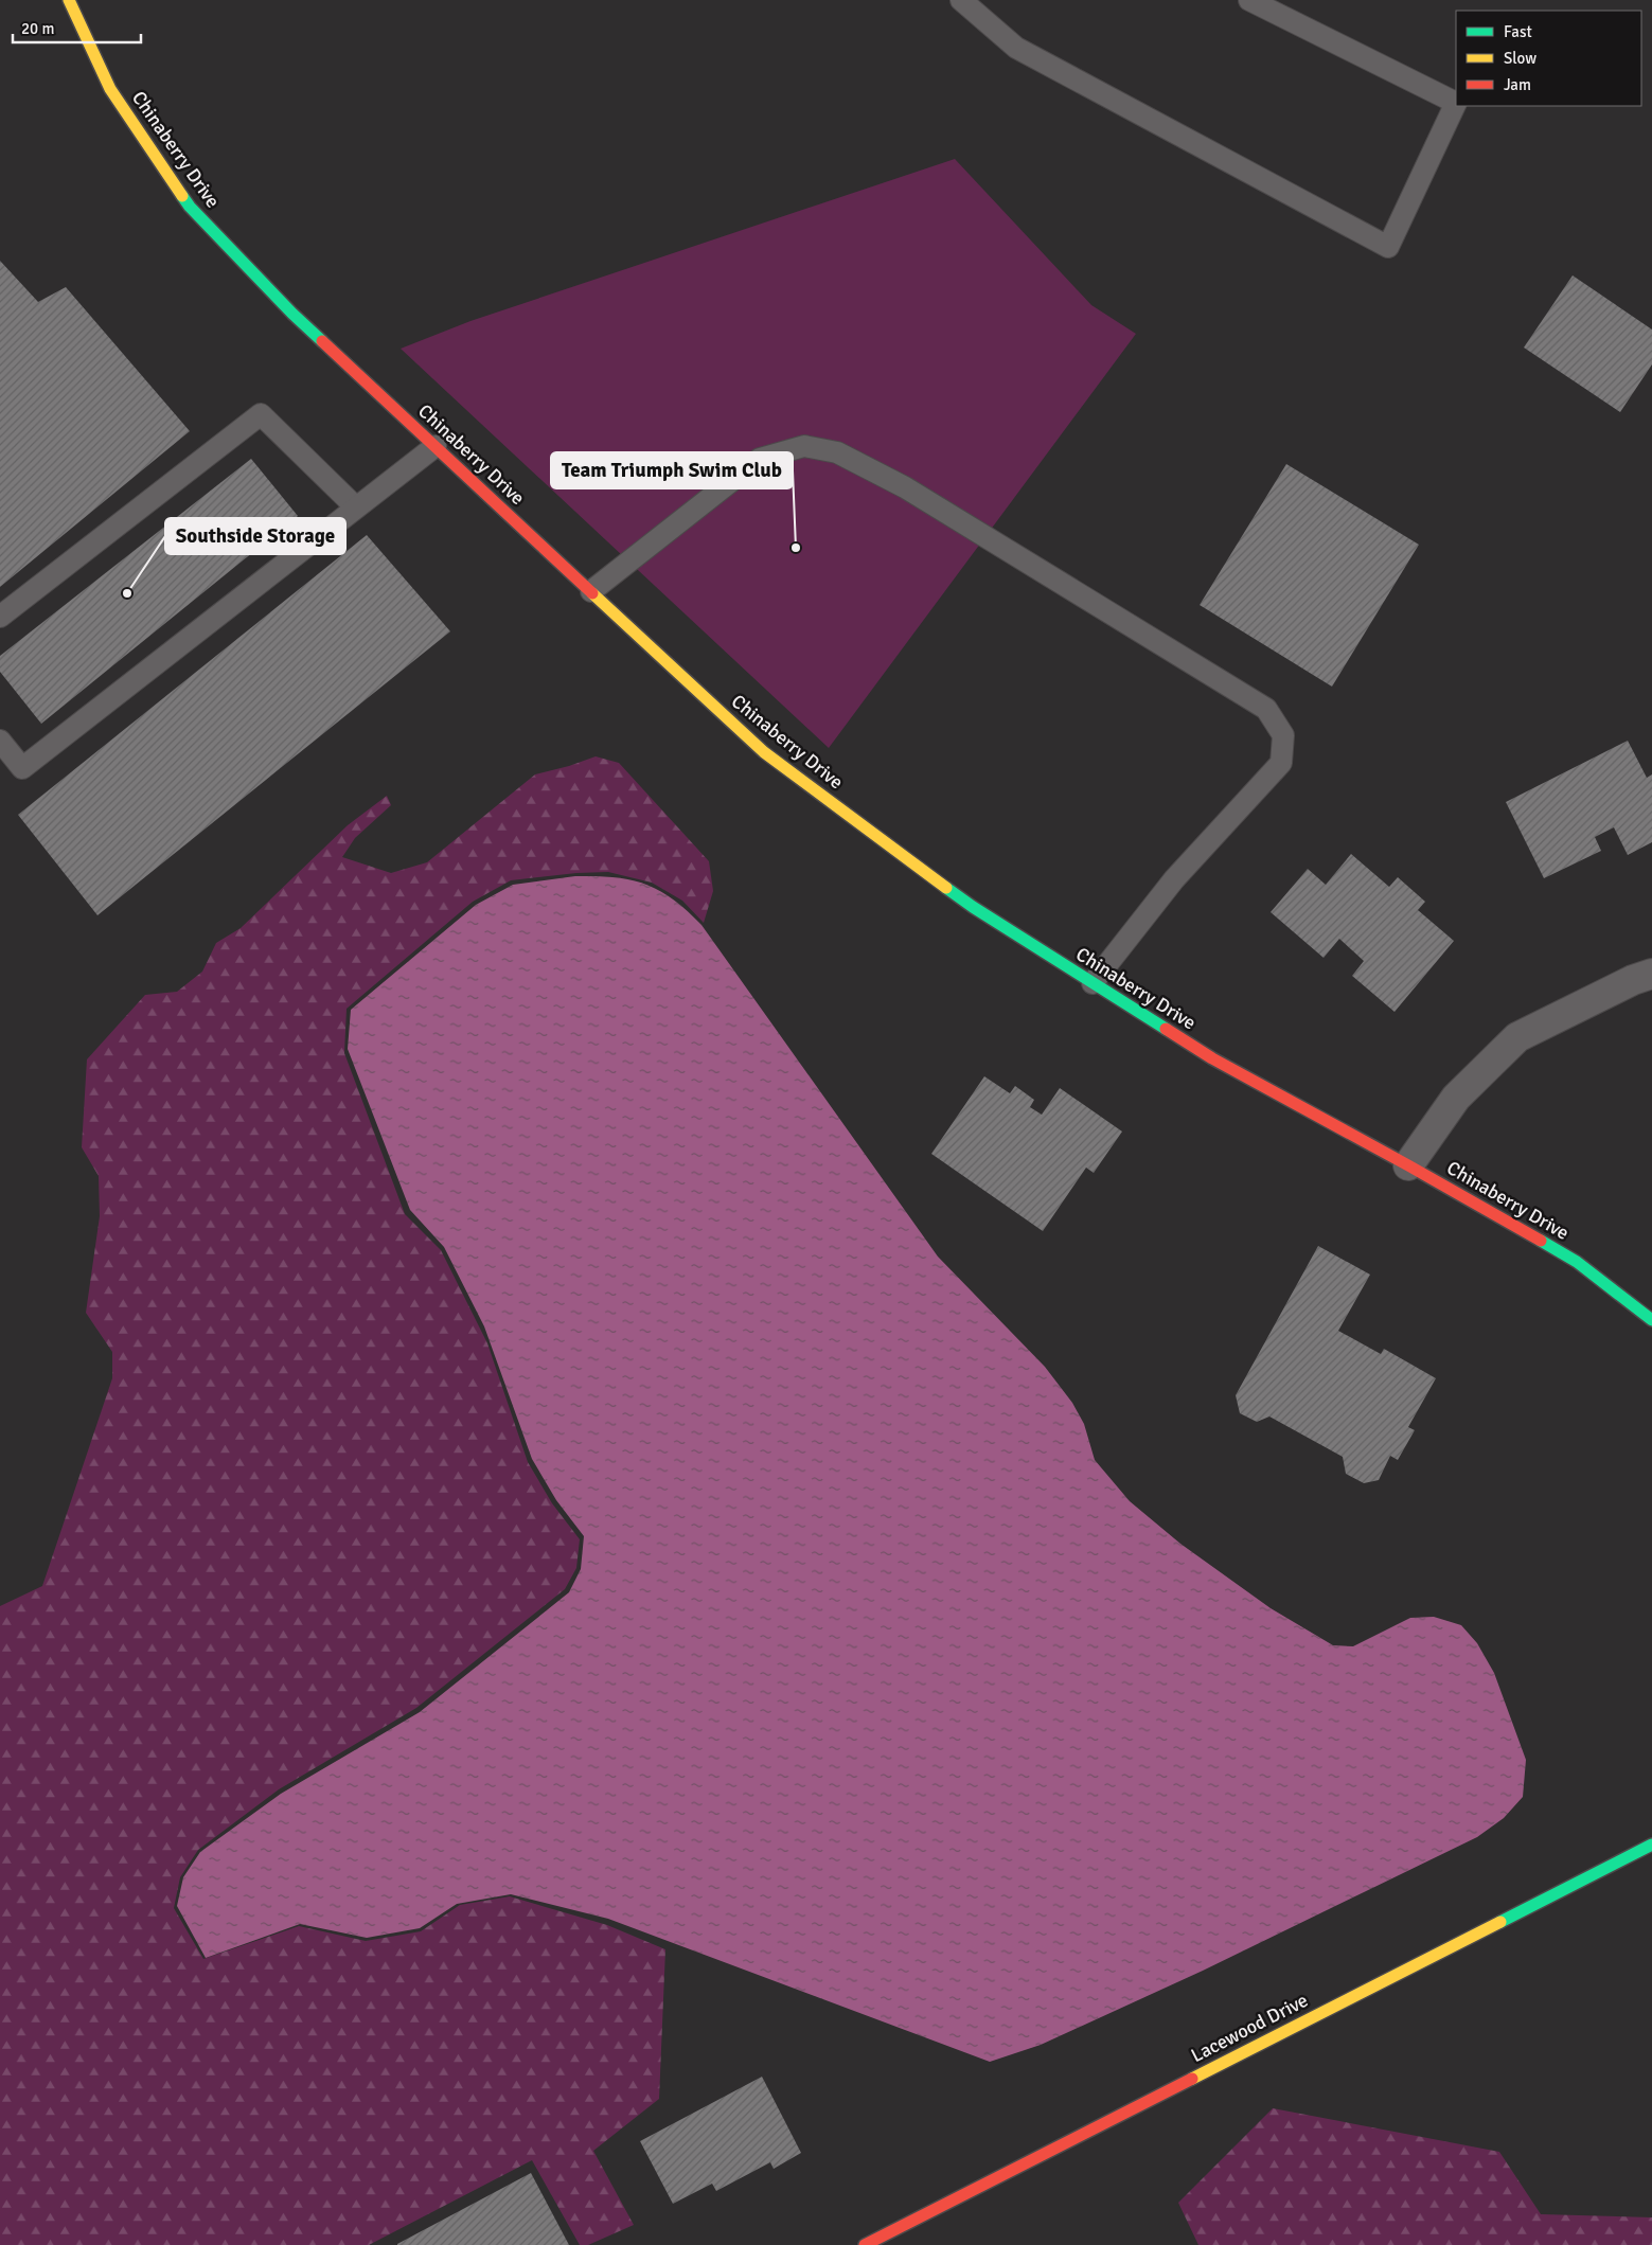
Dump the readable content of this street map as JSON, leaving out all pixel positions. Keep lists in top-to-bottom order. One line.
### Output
{"streets":{"street":["Chinaberry Drive","Lacewood Drive"]},"places":["Team Triumph Swim Club","Southside Storage"],"legend":["Fast","Slow","Jam"],"scale_bar":"20 m"}
